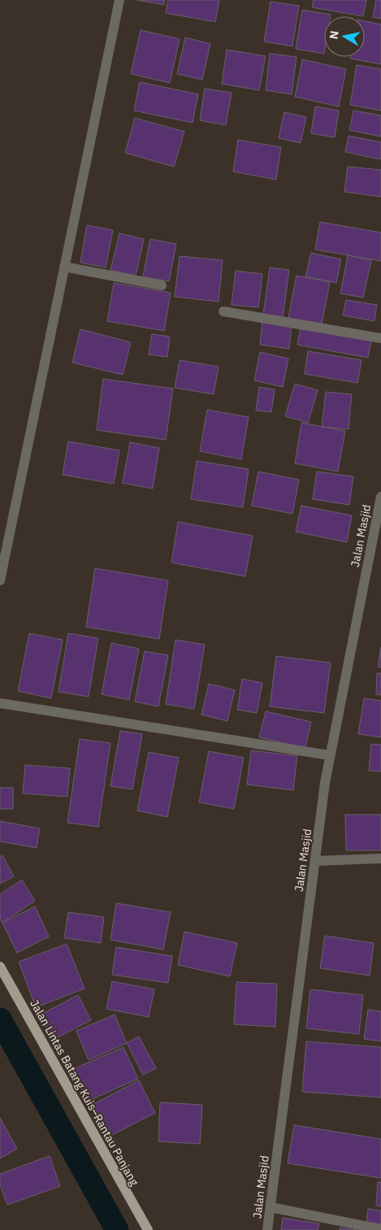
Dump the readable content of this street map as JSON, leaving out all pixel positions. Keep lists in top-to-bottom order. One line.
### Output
{"streets":{"main road":["Jalan Lintas Batang Kuis–Rantau Panjang"],"street":["Jalan Masjid"]},"north":"left"}
